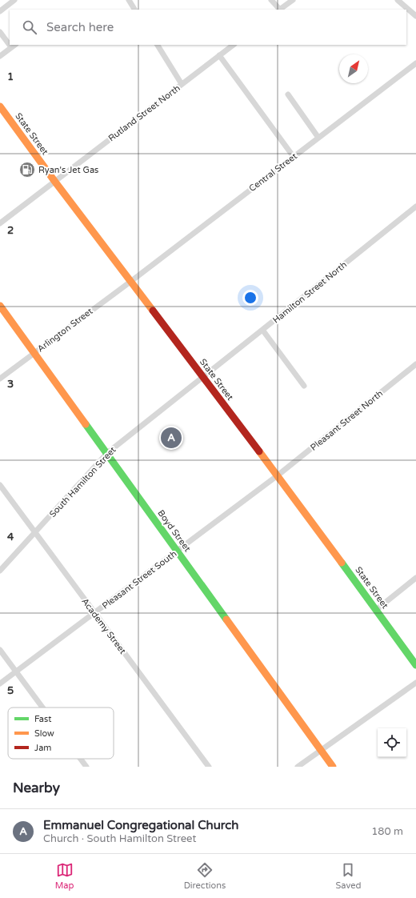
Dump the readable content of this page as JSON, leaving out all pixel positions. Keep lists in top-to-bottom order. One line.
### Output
{"streets":{"main road":["State Street","Boyd Street"],"street":["Rutland Street North","Central Street","Hamilton Street North","Arlington Street","Pleasant Street North","South Hamilton Street","Pleasant Street South","Academy Street"]},"crossings":[["Rutland Street North","State Street"],["State Street","Central Street"],["State Street","Hamilton Street North"],["State Street","Arlington Street"],["State Street","Pleasant Street North"],["State Street","South Hamilton Street"],["State Street","Pleasant Street South"],["Central Street","Arlington Street"],["Hamilton Street North","South Hamilton Street"],["Arlington Street","Boyd Street"],["Pleasant Street North","Pleasant Street South"],["South Hamilton Street","Boyd Street"],["South Hamilton Street","Academy Street"],["Boyd Street","Pleasant Street South"],["Pleasant Street South","Academy Street"]],"places":{"fuel station":["Ryan's Jet Gas"]},"legend":["Fast","Slow","Jam"],"north":"top right","page":{"search":"Search here","pins":"A","heading":"Nearby","list":[{"mark":"A","name":"Emmanuel Congregational Church","note":"Church · South Hamilton Street","value":"180 m"}],"nav":["Map","Directions","Saved"]},"grid":{"rows":["1","2","3","4","5"]}}
